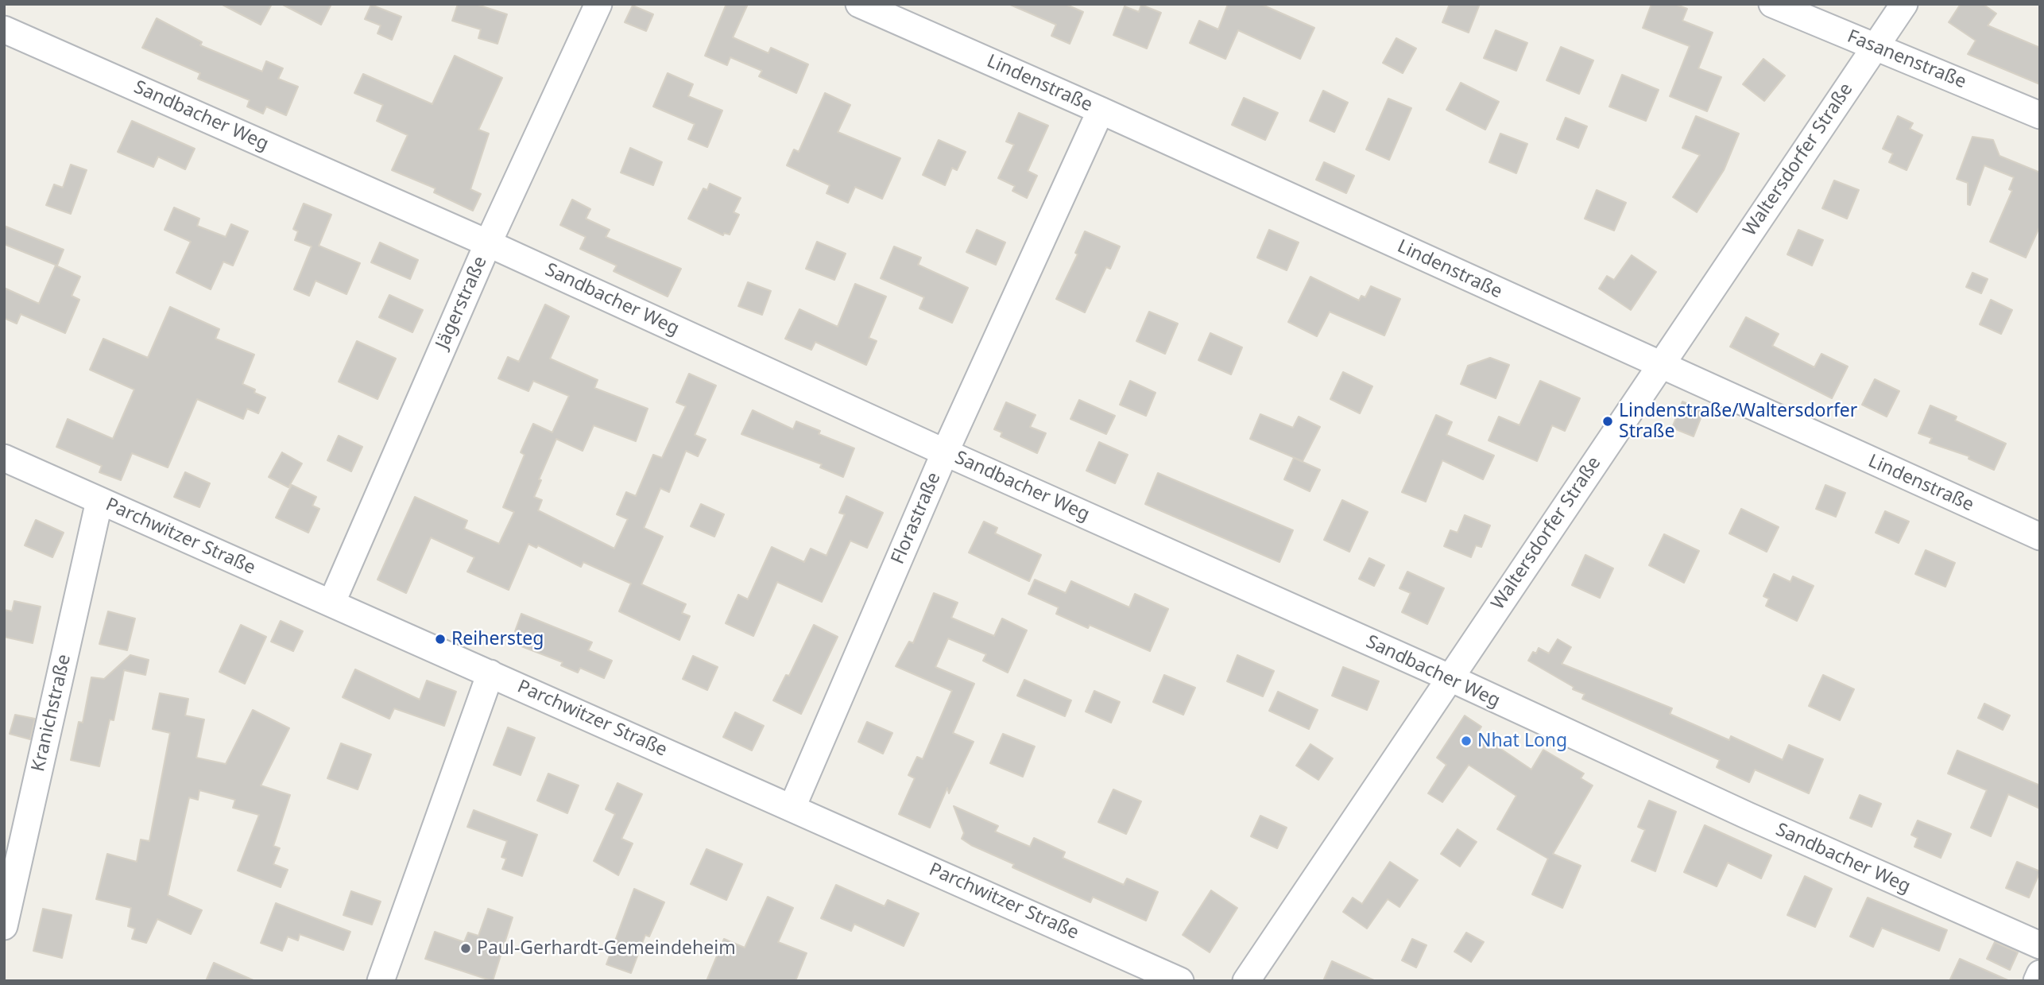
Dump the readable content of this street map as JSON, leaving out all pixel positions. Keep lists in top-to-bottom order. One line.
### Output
{"streets":{"street":["Fasanenstraße","Lindenstraße","Sandbacher Weg","Waltersdorfer Straße","Jägerstraße","Florastraße","Parchwitzer Straße","Kranichstraße"]},"crossings":[["Fasanenstraße","Waltersdorfer Straße"],["Lindenstraße","Waltersdorfer Straße"],["Lindenstraße","Florastraße"],["Sandbacher Weg","Waltersdorfer Straße"],["Sandbacher Weg","Jägerstraße"],["Sandbacher Weg","Florastraße"],["Jägerstraße","Parchwitzer Straße"],["Florastraße","Parchwitzer Straße"],["Parchwitzer Straße","Kranichstraße"]],"places":["Lindenstraße/Waltersdorfer Straße","Reihersteg","Nhat Long","Paul-Gerhardt-Gemeindeheim"]}
